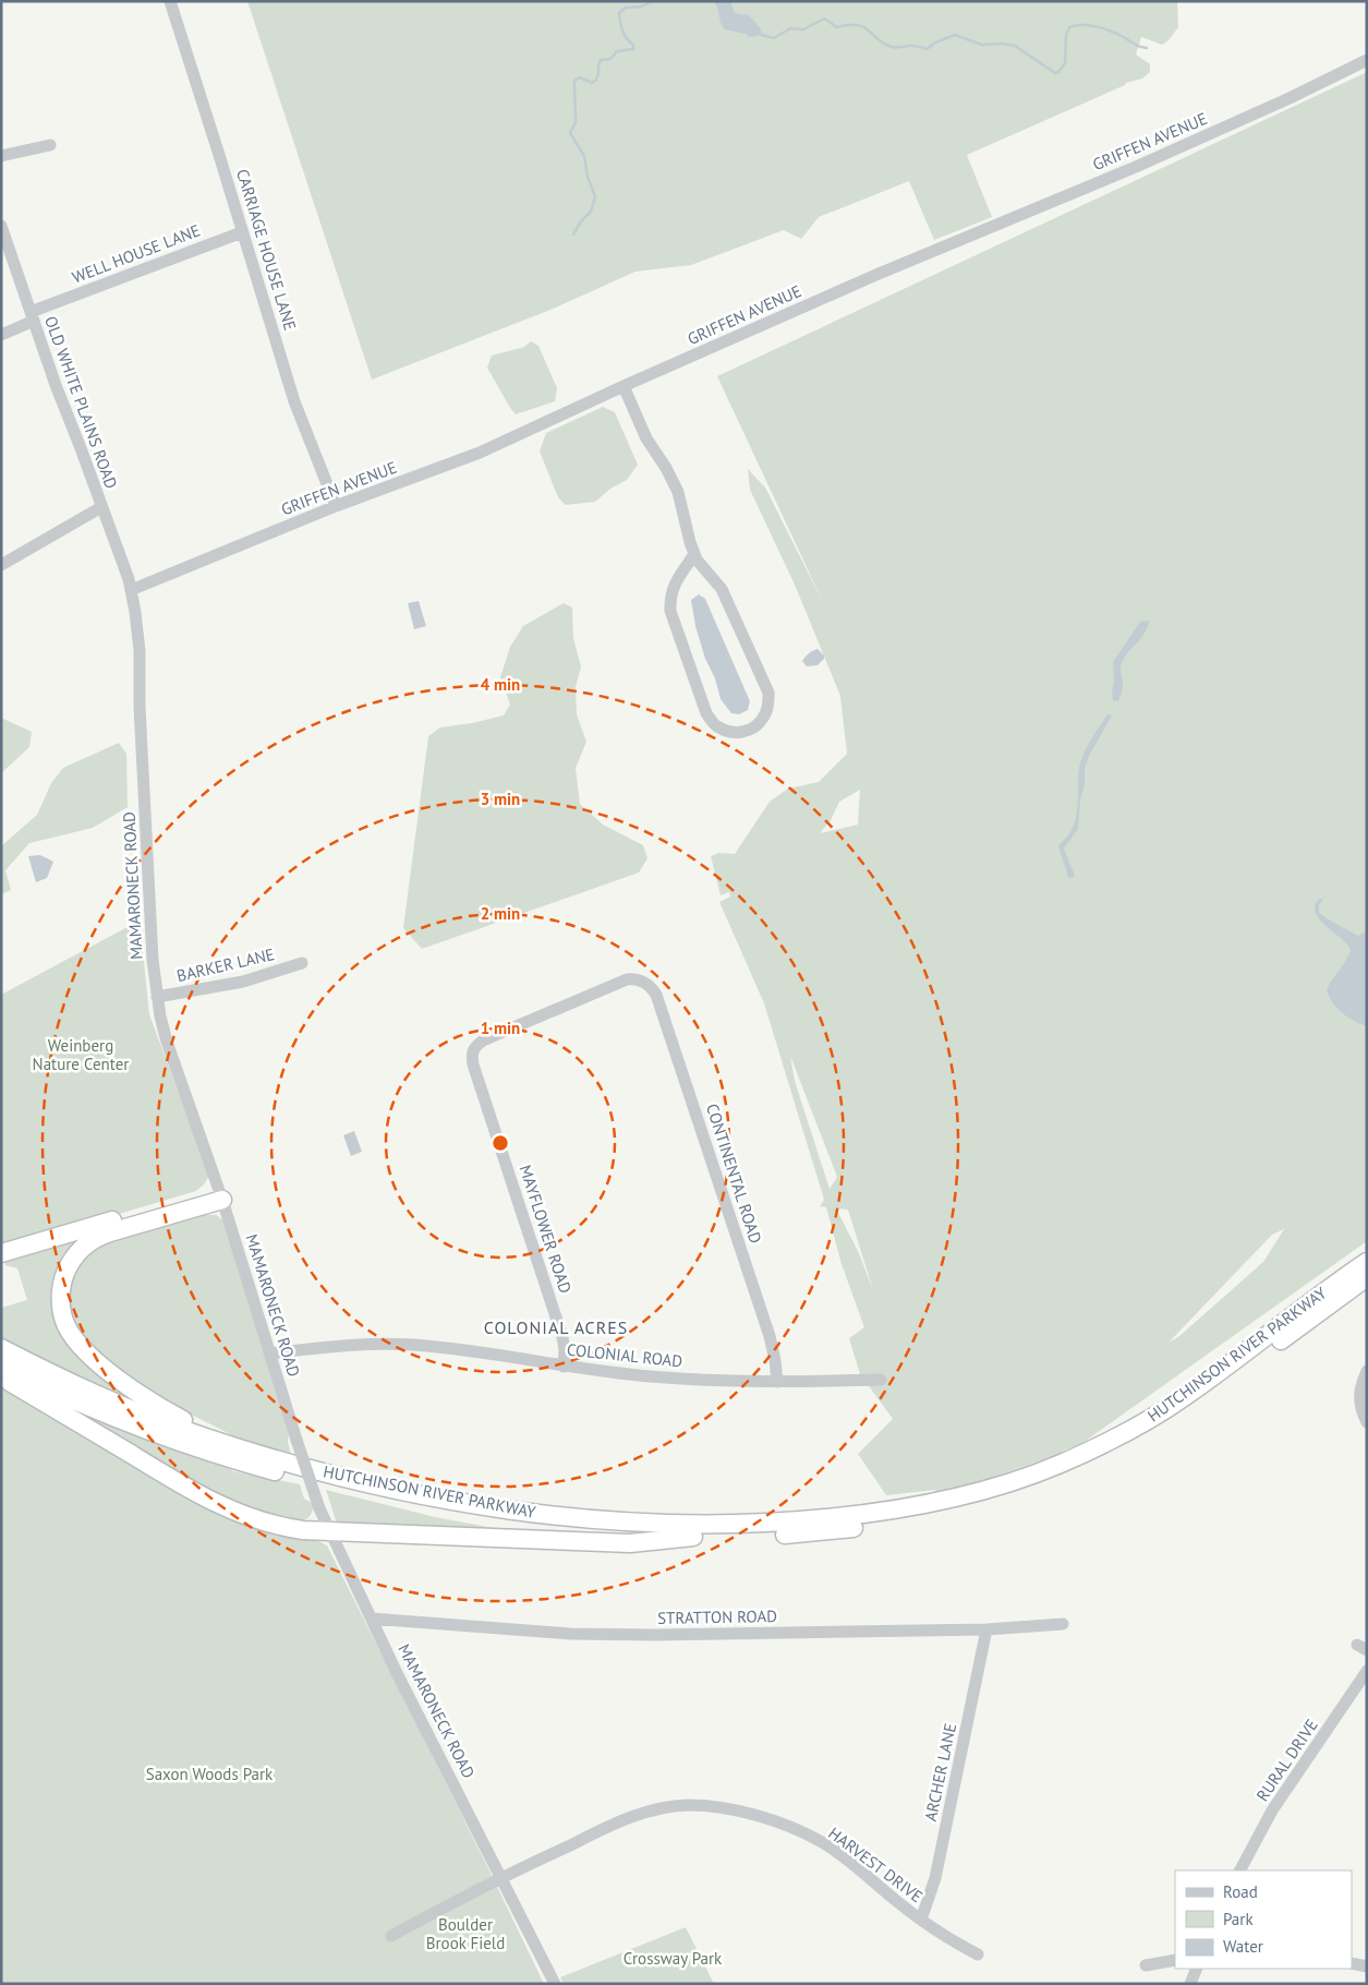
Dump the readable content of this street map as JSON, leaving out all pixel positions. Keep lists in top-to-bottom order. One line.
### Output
{"streets":{"highway":["HUTCHINSON RIVER PARKWAY"],"street":["GRIFFEN AVENUE","CARRIAGE HOUSE LANE","WELL HOUSE LANE","OLD WHITE PLAINS ROAD","MAMARONECK ROAD","BARKER LANE","CONTINENTAL ROAD","MAYFLOWER ROAD","COLONIAL ROAD","STRATTON ROAD","RURAL DRIVE","ARCHER LANE","HARVEST DRIVE"]},"crossings":[["GRIFFEN AVENUE","CARRIAGE HOUSE LANE"],["GRIFFEN AVENUE","OLD WHITE PLAINS ROAD"],["GRIFFEN AVENUE","MAMARONECK ROAD"],["CARRIAGE HOUSE LANE","WELL HOUSE LANE"],["WELL HOUSE LANE","OLD WHITE PLAINS ROAD"],["OLD WHITE PLAINS ROAD","MAMARONECK ROAD"],["MAMARONECK ROAD","BARKER LANE"],["MAMARONECK ROAD","COLONIAL ROAD"],["MAMARONECK ROAD","STRATTON ROAD"],["MAMARONECK ROAD","HARVEST DRIVE"],["CONTINENTAL ROAD","MAYFLOWER ROAD"],["CONTINENTAL ROAD","COLONIAL ROAD"],["MAYFLOWER ROAD","COLONIAL ROAD"],["STRATTON ROAD","ARCHER LANE"],["ARCHER LANE","HARVEST DRIVE"]],"districts":["COLONIAL ACRES"],"parks":["Weinberg Nature Center","Saxon Woods Park","Boulder Brook Field","Crossway Park"],"legend":["Road","Park","Water"],"rings":["4 min","3 min","2 min","1 min"]}
